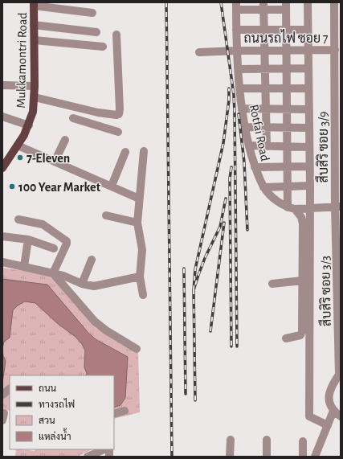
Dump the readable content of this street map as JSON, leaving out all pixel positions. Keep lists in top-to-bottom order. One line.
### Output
{"streets":{"main road":["Mukkamontri Road"],"street":["ถนนรถไฟ ซอย 7","Rotfai Road","สืบสิริ ซอย 3/9","สืบสิริ ซอย 3/3"]},"crossings":[["ถนนรถไฟ ซอย 7","Rotfai Road"],["ถนนรถไฟ ซอย 7","สืบสิริ ซอย 3/9"],["สืบสิริ ซอย 3/9","สืบสิริ ซอย 3/3"]],"places":["7-Eleven","100 Year Market"],"legend":["ถนน","ทางรถไฟ","สวน","แหล่งน้ำ"]}
